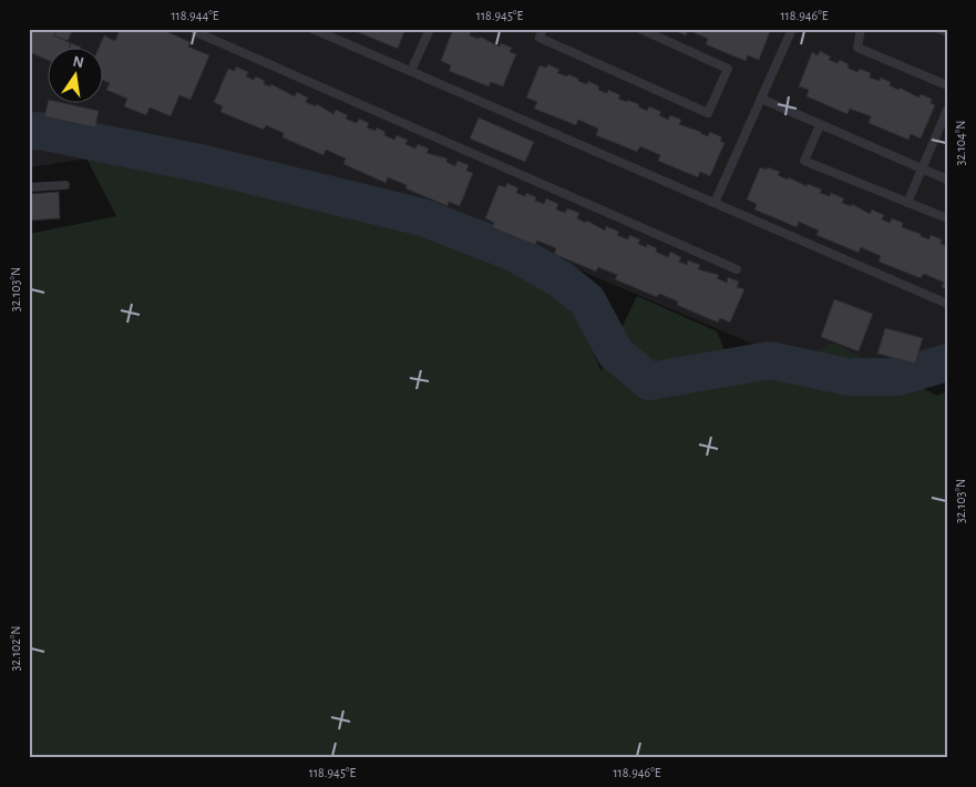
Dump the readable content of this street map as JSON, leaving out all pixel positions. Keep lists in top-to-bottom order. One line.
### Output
{"north":"top","coordinates":["118.944°E","118.945°E","118.946°E","32.104°N","32.103°N","32.102°N"]}
